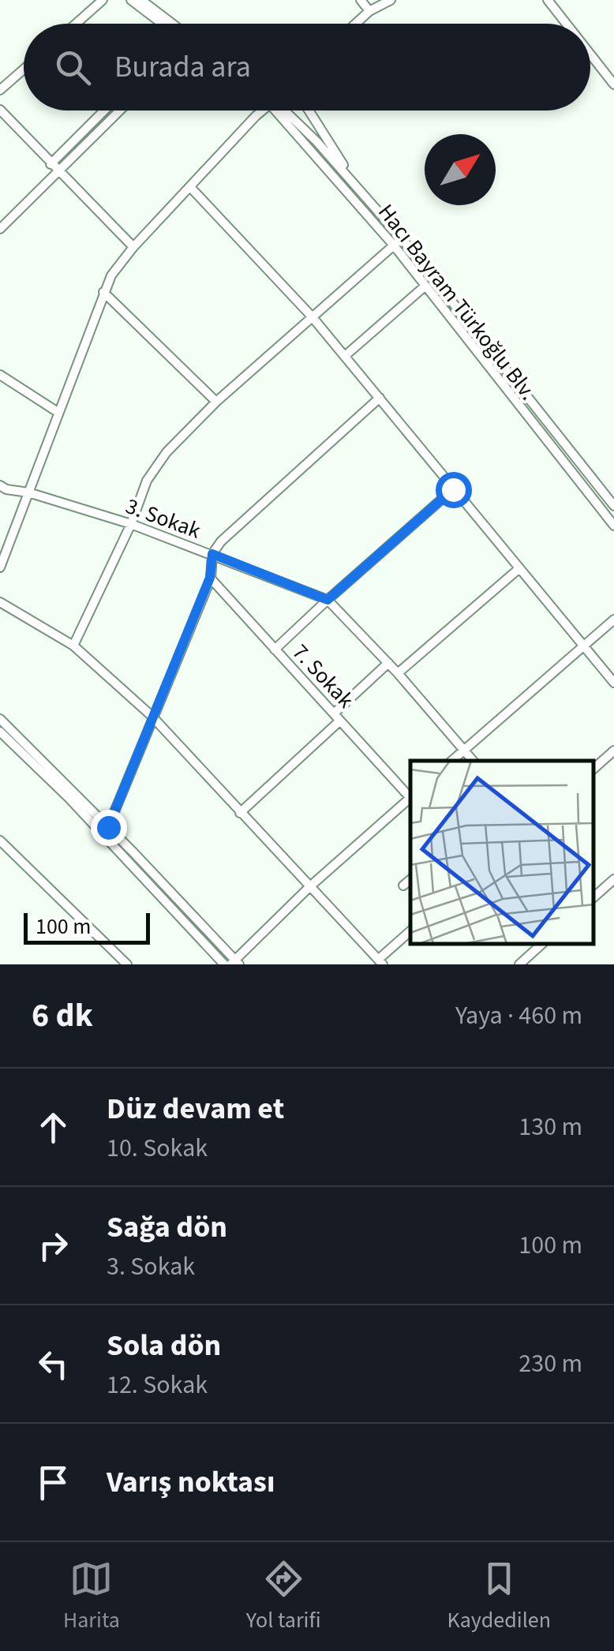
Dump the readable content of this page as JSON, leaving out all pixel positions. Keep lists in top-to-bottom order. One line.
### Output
{"streets":{"street":["Hacı Bayram Türkoğlu Blv.","3. Sokak","7. Sokak"]},"scale_bar":"100 m","north":"top right","page":{"search":"Burada ara","scale":"100 m","heading":["6 dk","Yaya · 460 m"],"list":[["Düz devam et","10. Sokak","130 m"],["Sağa dön","3. Sokak","100 m"],["Sola dön","12. Sokak","230 m"],"Varış noktası"],"nav":["Harita","Yol tarifi","Kaydedilen"]}}
